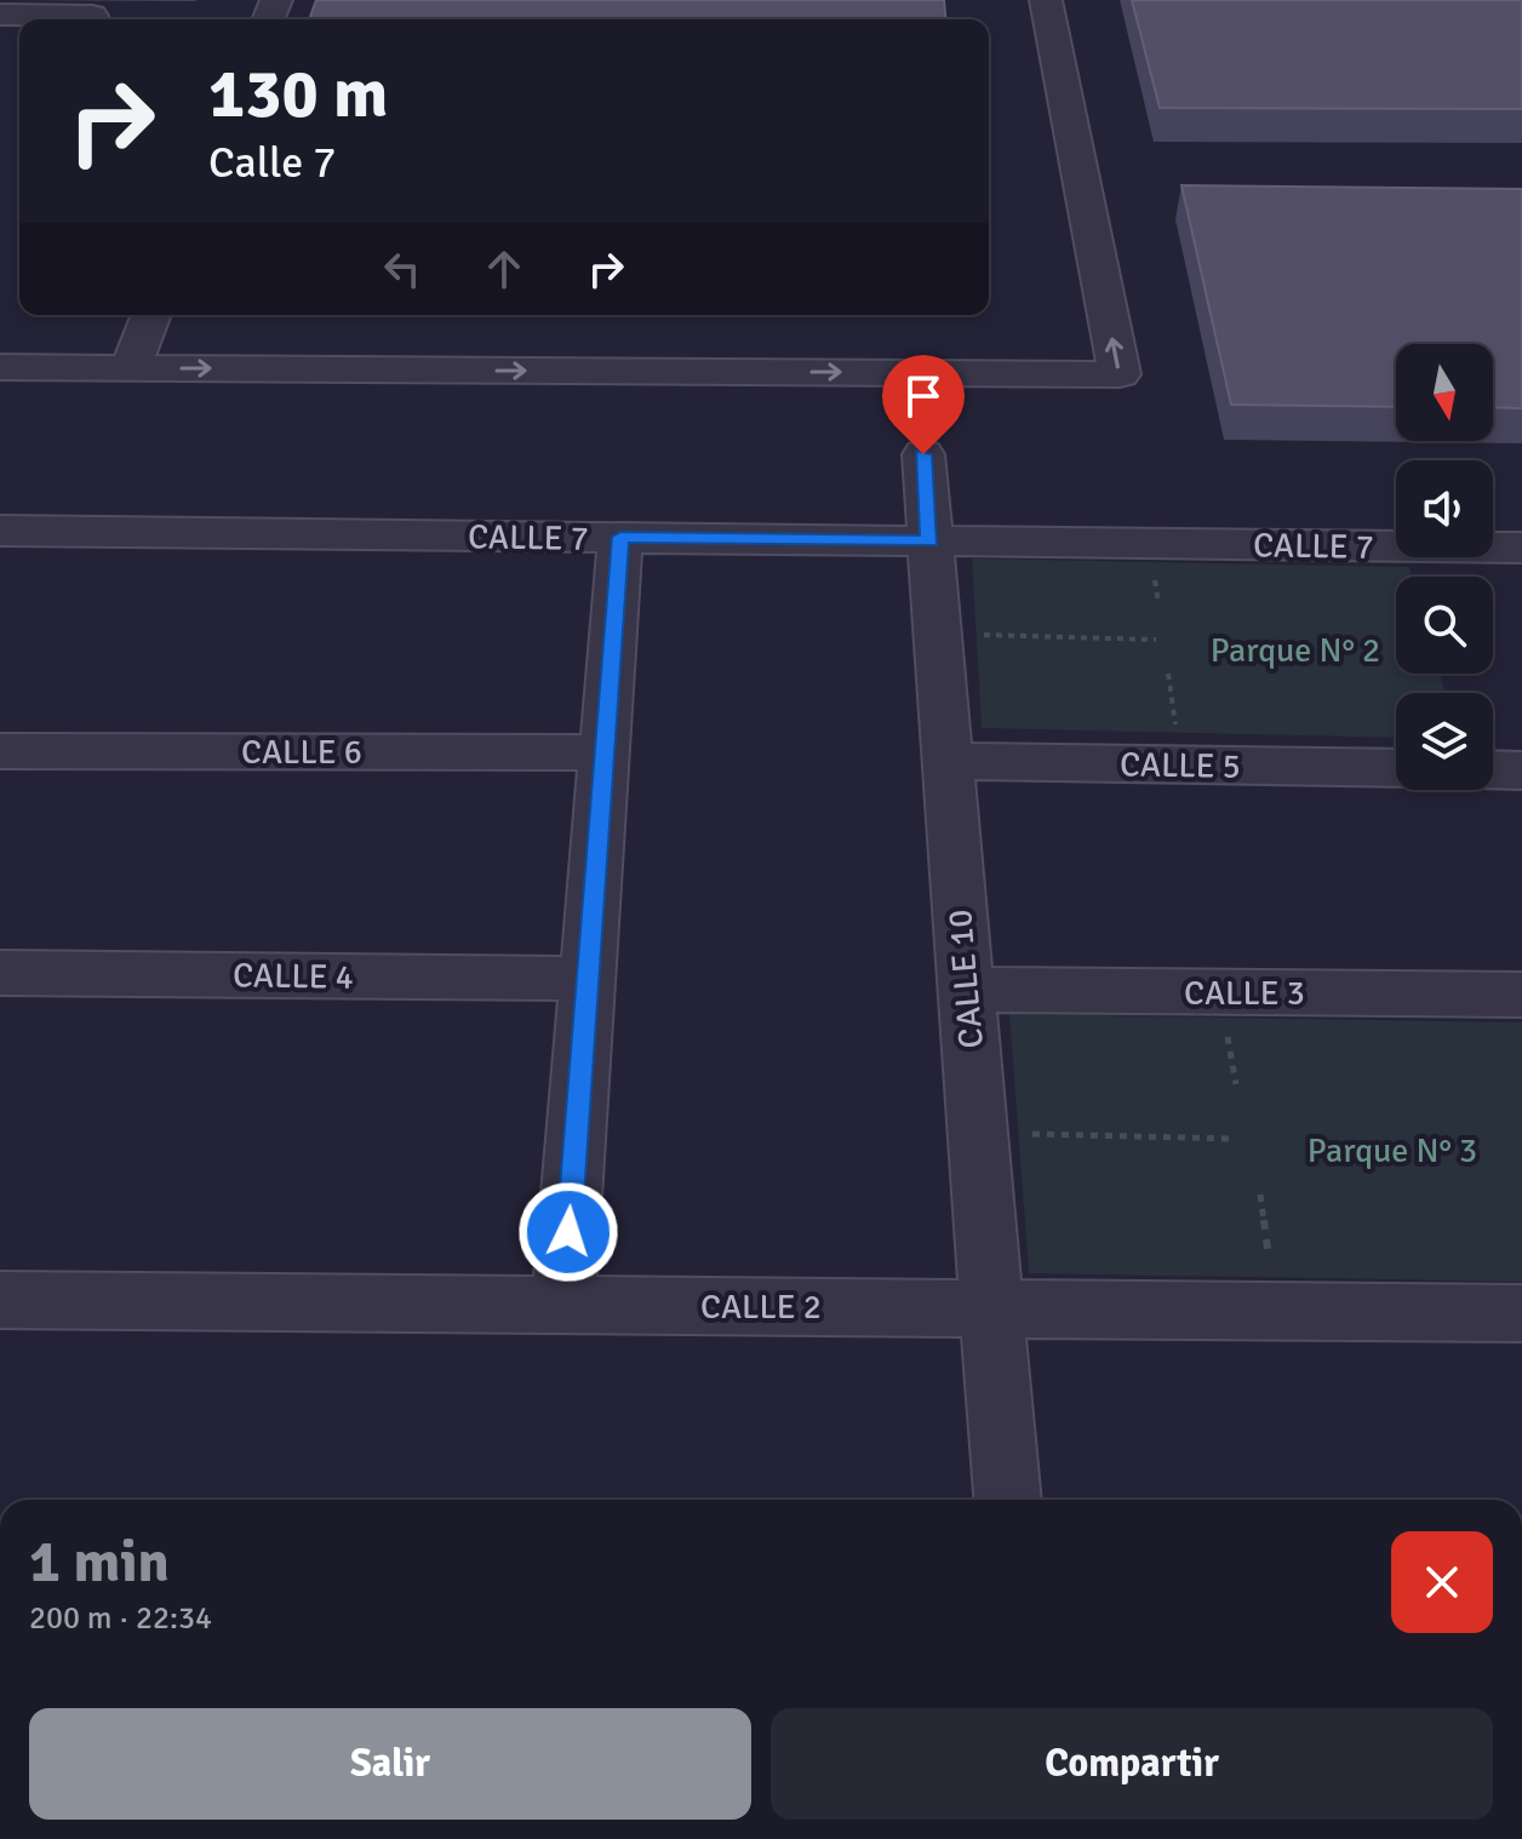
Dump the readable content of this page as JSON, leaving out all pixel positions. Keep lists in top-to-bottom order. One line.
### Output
{"streets":{"street":["CALLE 7","CALLE 6","CALLE 5","CALLE 4","CALLE 10","CALLE 3","CALLE 2"]},"crossings":[["CALLE 7","CALLE 10"],["CALLE 5","CALLE 10"],["CALLE 10","CALLE 3"],["CALLE 10","CALLE 2"]],"parks":["Parque N° 2","Parque N° 3"],"north":"bottom","page":{"turn":["130 m","Calle 7"],"heading":["1 min","200 m · 22:34"],"buttons":["Salir","Compartir"]}}
